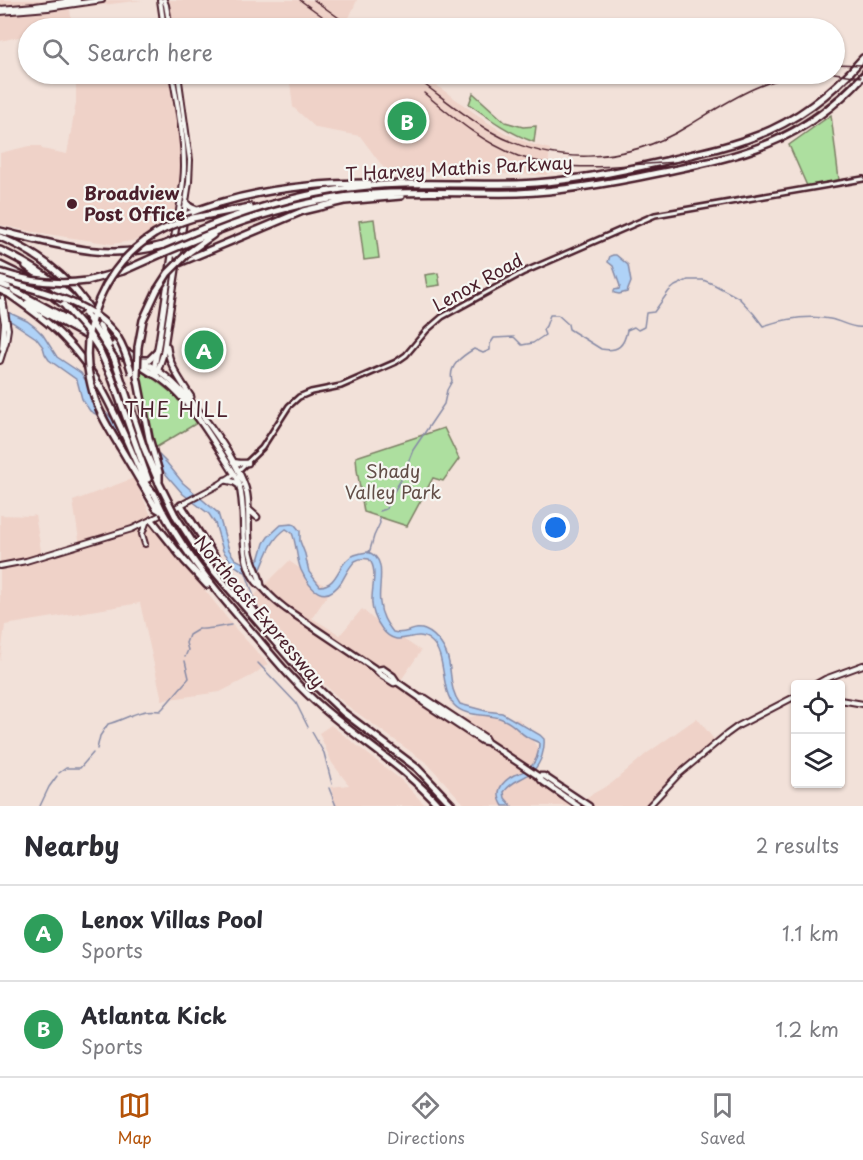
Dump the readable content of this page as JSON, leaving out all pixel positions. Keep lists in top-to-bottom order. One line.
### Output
{"streets":{"highway":["T Harvey Mathis Parkway","Northeast Expressway"],"main road":["Lenox Road"]},"crossings":[["Lenox Road","Northeast Expressway"]],"districts":["THE HILL"],"parks":["Shady Valley Park"],"places":["Broadview Post Office"],"page":{"search":"Search here","pins":["B","A"],"heading":["Nearby","2 results"],"list":[{"mark":"A","name":"Lenox Villas Pool","note":"Sports","value":"1.1 km"},{"mark":"B","name":"Atlanta Kick","note":"Sports","value":"1.2 km"}],"nav":["Map","Directions","Saved"]}}
